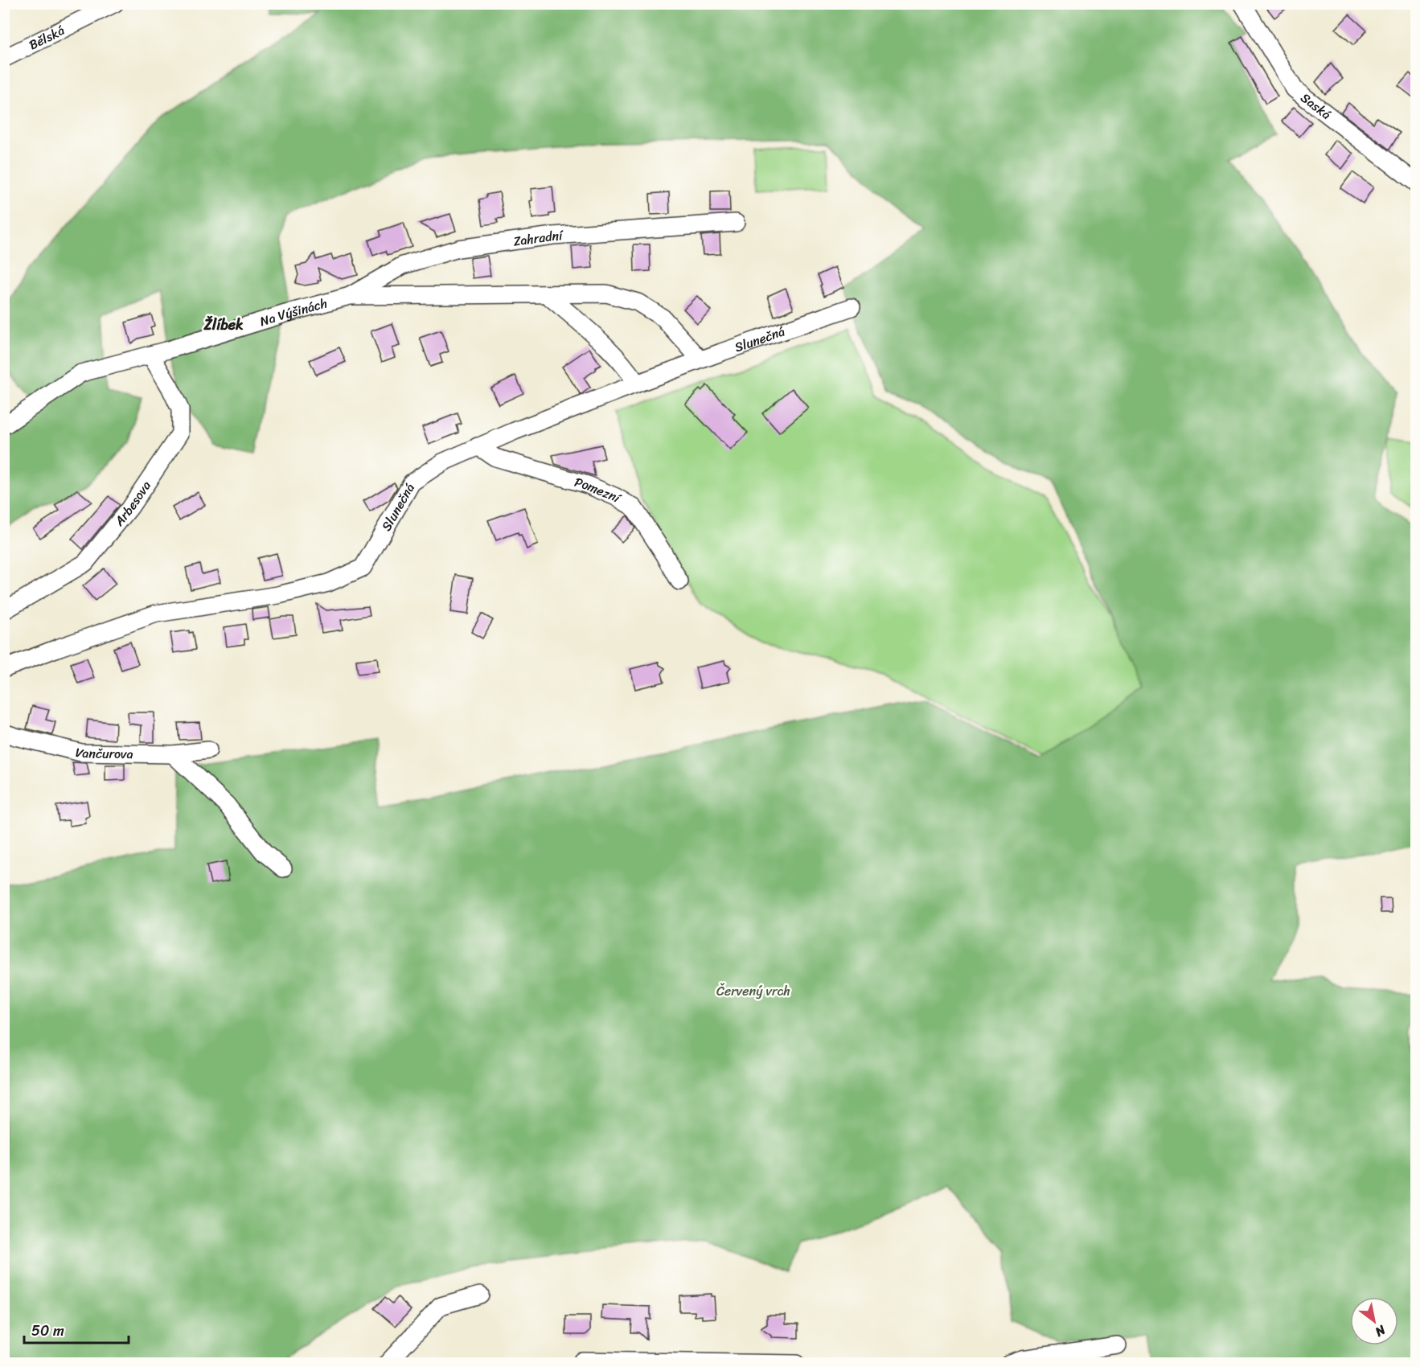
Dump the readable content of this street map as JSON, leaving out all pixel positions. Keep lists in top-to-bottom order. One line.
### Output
{"streets":{"street":["Bělská","Saská","Zahradní","Na Výšinách","Slunečná","Pomezní","Arbesova","Vančurova"]},"crossings":[["Zahradní","Na Výšinách"],["Na Výšinách","Slunečná"],["Na Výšinách","Arbesova"],["Slunečná","Pomezní"]],"districts":["Žlíbek"],"parks":["Červený vrch"],"scale_bar":"50 m","north":"bottom right"}
